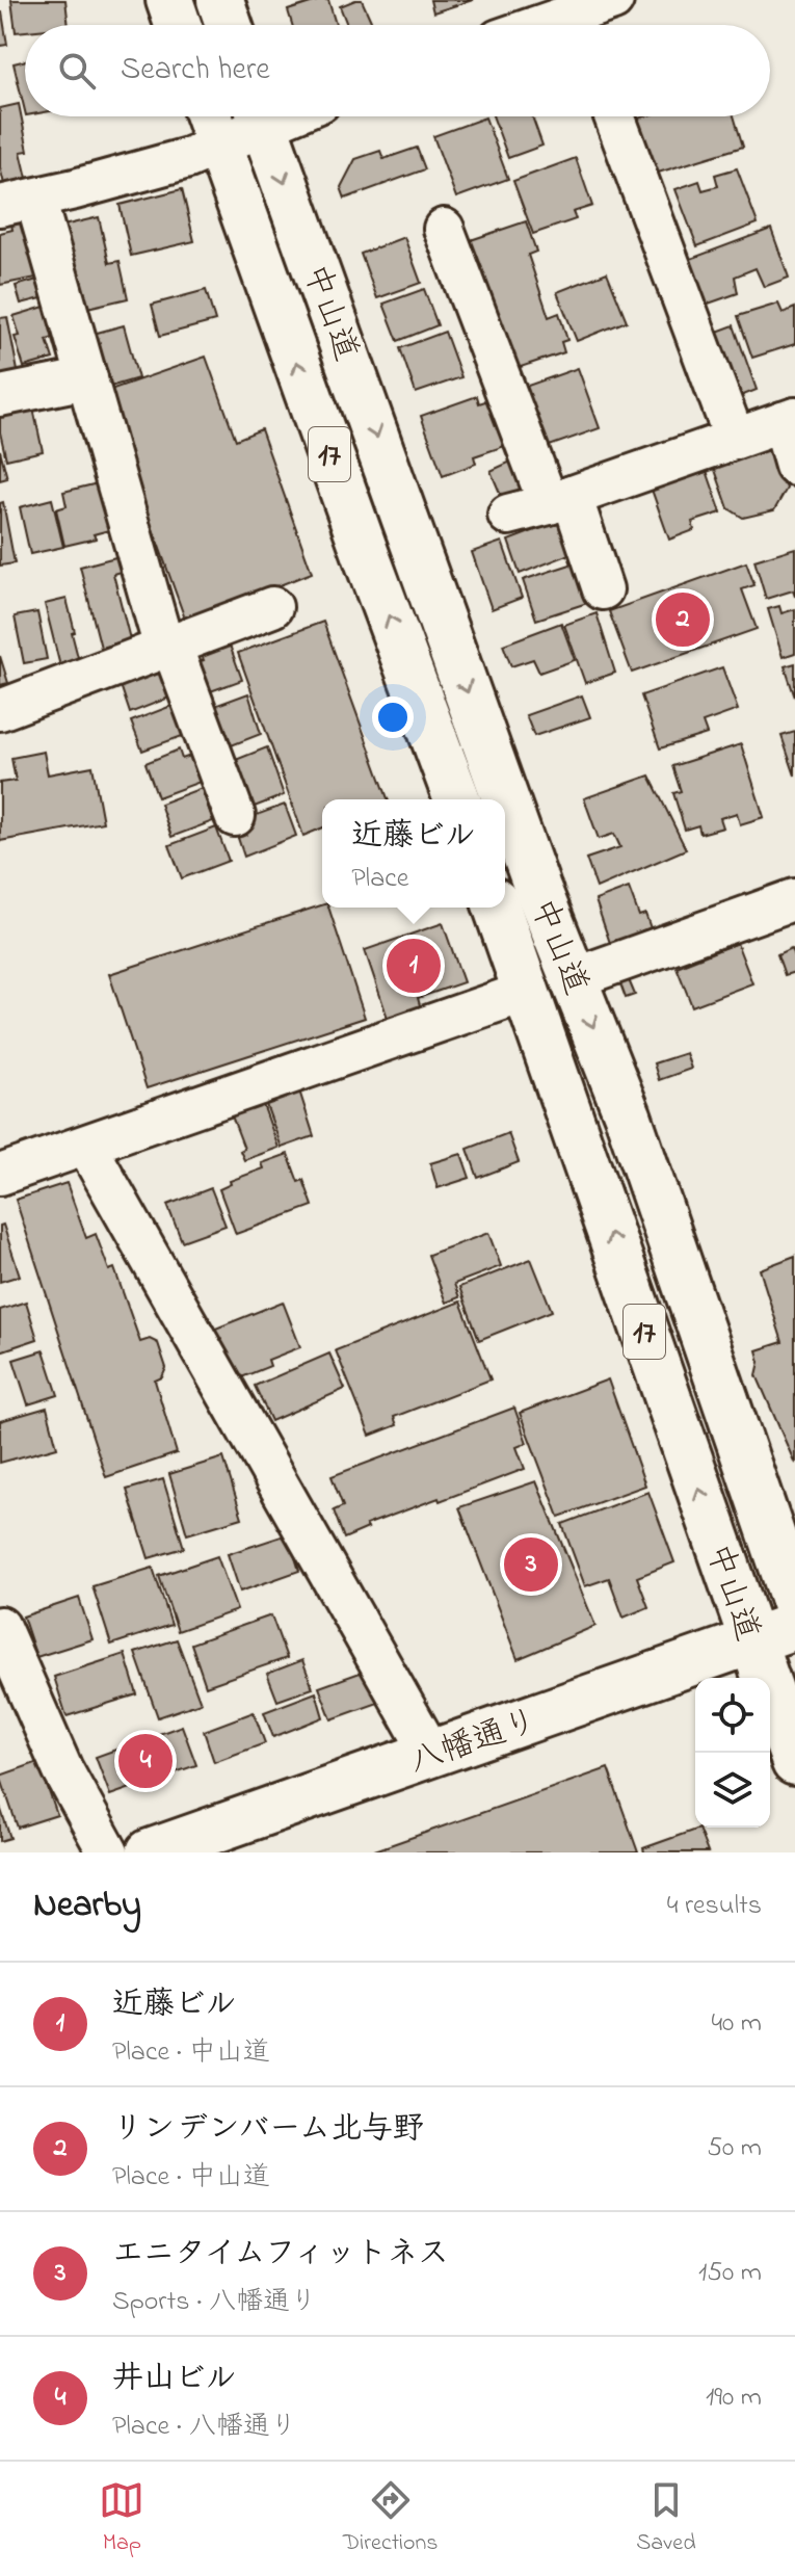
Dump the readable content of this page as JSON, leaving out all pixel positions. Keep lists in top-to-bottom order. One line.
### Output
{"streets":{"main road":["中山道","17","八幡通り"]},"crossings":[["中山道","八幡通り"]],"page":{"search":"Search here","pins":["2","1","3","4"],"popup":["近藤ビル","Place"],"heading":["Nearby","4 results"],"list":[{"mark":"1","name":"近藤ビル","note":"Place · 中山道","value":"40 m"},{"mark":"2","name":"リンデンバーム北与野","note":"Place · 中山道","value":"50 m"},{"mark":"3","name":"エニタイムフィットネス","note":"Sports · 八幡通り","value":"150 m"},{"mark":"4","name":"井山ビル","note":"Place · 八幡通り","value":"190 m"}],"nav":["Map","Directions","Saved"]}}
